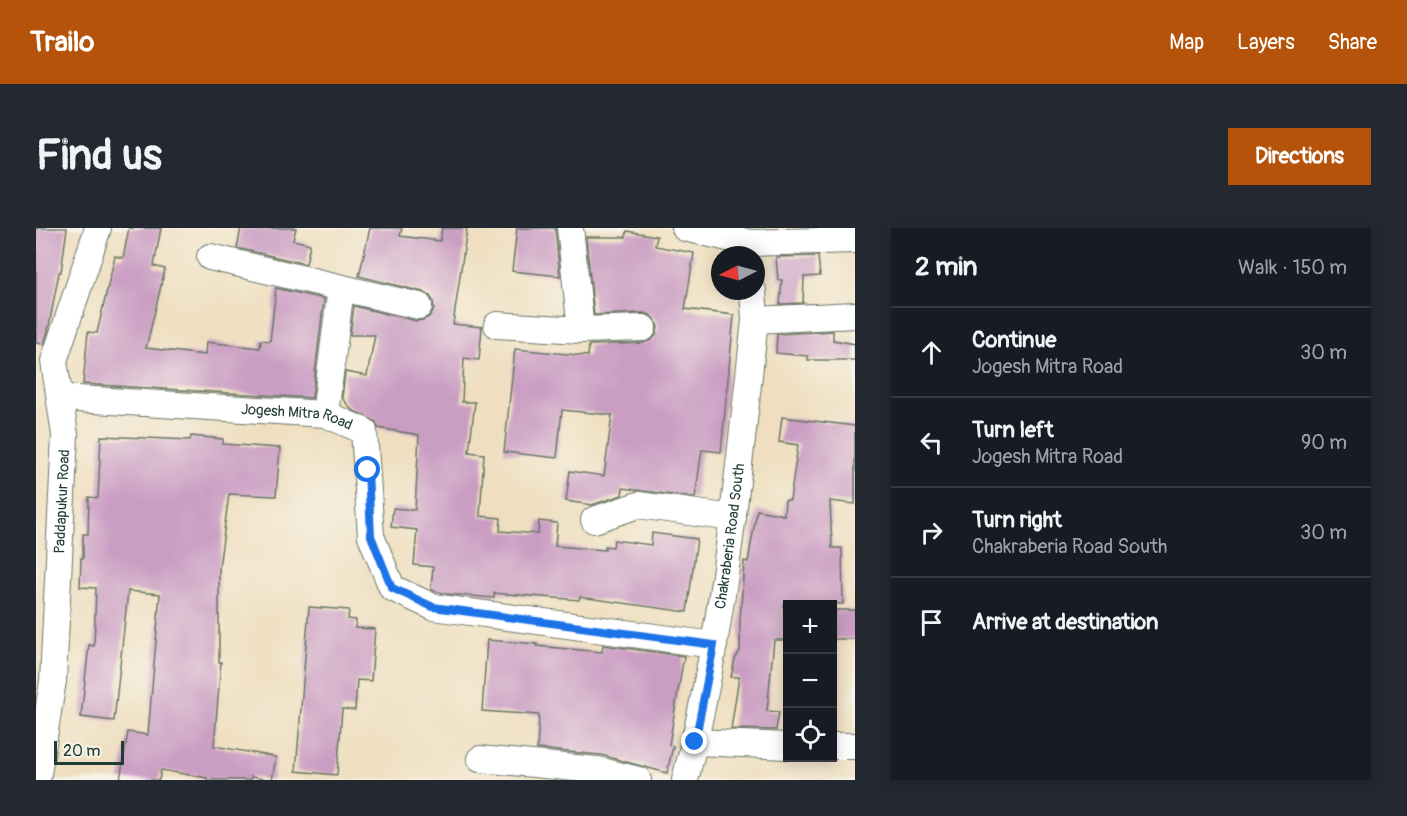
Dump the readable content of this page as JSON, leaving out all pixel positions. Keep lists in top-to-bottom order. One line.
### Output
{"streets":{"street":["Jogesh Mitra Road","Paddapukur Road","Chakraberia Road South"]},"crossings":[["Jogesh Mitra Road","Paddapukur Road"],["Jogesh Mitra Road","Chakraberia Road South"]],"scale_bar":"20 m","north":"left","page":{"header":"Trailo","nav":["Map","Layers","Share"],"buttons":"Directions","title":"Find us","heading":["2 min","Walk · 150 m"],"list":[["Continue","Jogesh Mitra Road","30 m"],["Turn left","Jogesh Mitra Road","90 m"],["Turn right","Chakraberia Road South","30 m"],"Arrive at destination"],"map_buttons":["+","−"],"scale":"20 m"}}
